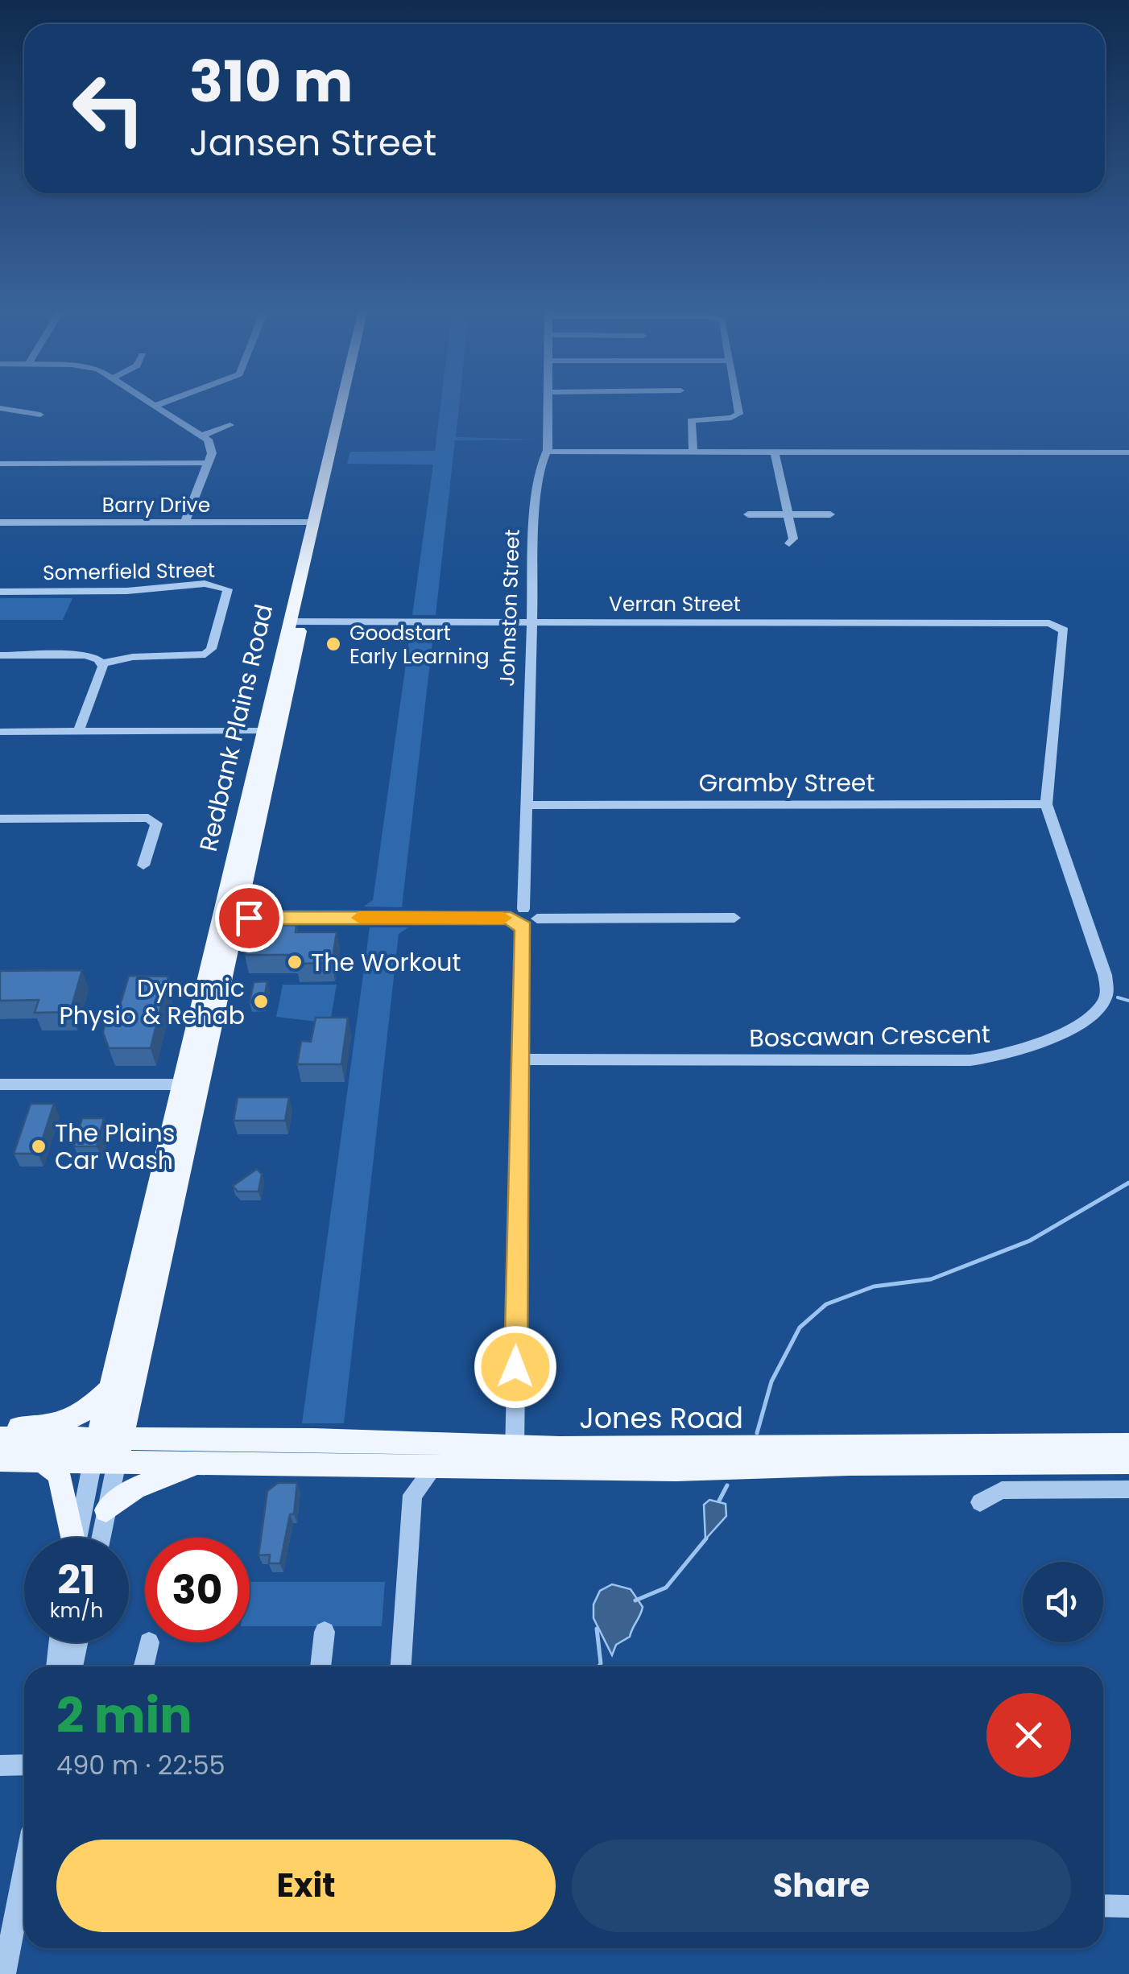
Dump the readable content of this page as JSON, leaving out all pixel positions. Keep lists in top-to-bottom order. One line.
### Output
{"streets":{"main road":["Redbank Plains Road","Jones Road"],"street":["Barry Drive","Somerfield Street","Verran Street","Johnston Street","Gramby Street","Boscawan Crescent"]},"crossings":[["Barry Drive","Redbank Plains Road"],["Verran Street","Johnston Street"],["Verran Street","Redbank Plains Road"],["Verran Street","Boscawan Crescent"],["Johnston Street","Gramby Street"],["Redbank Plains Road","Jones Road"],["Gramby Street","Boscawan Crescent"]],"places":["Goodstart Early Learning","The Workout","Dynamic Physio & Rehab","The Plains Car Wash"],"page":{"turn":["310 m","Jansen Street"],"speed":"21 km/h","limit":"30","heading":["2 min","490 m · 22:55"],"buttons":["Exit","Share"]}}
